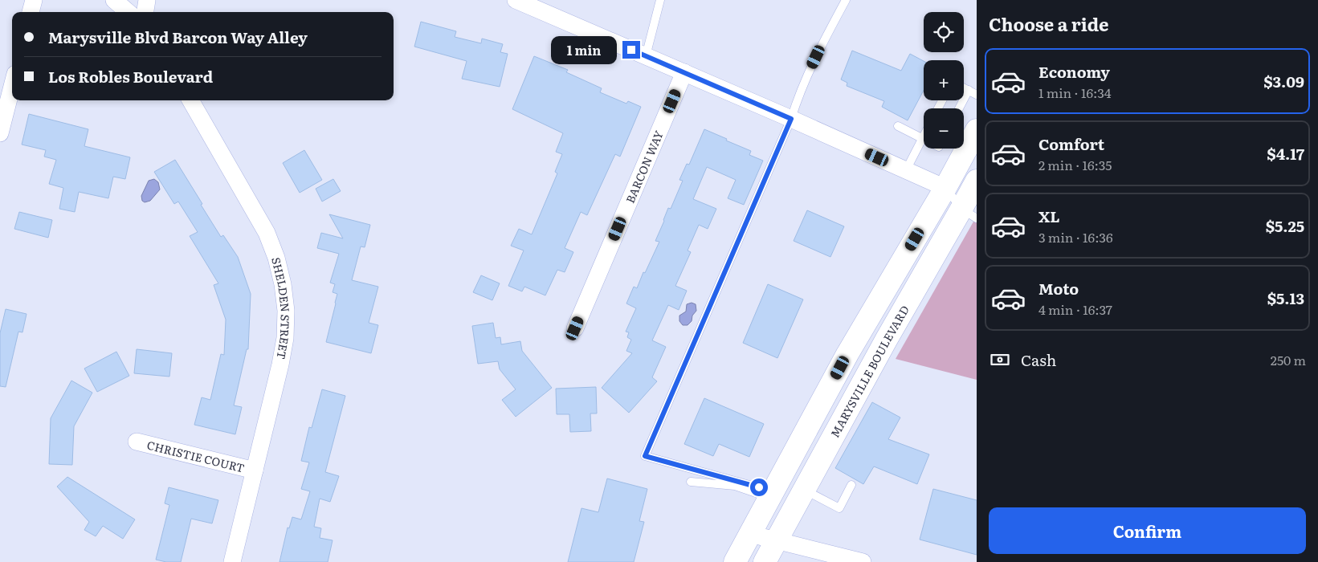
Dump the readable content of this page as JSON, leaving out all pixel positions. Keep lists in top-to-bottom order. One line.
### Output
{"streets":{"main road":["MARYSVILLE BOULEVARD"],"street":["BARCON WAY","SHELDEN STREET","CHRISTIE COURT"]},"crossings":[["SHELDEN STREET","CHRISTIE COURT"]],"page":{"heading":"Choose a ride","map_buttons":["+","−"],"banner":["Marysville Blvd Barcon Way Alley","Los Robles Boulevard"],"bubble":"1 min","list":[{"name":"Economy","note":"1 min · 16:34","value":"$3.09"},{"name":"Comfort","note":"2 min · 16:35","value":"$4.17"},{"name":"XL","note":"3 min · 16:36","value":"$5.25"},{"name":"Moto","note":"4 min · 16:37","value":"$5.13"}],"pay":["Cash","250 m"],"buttons":"Confirm"}}
